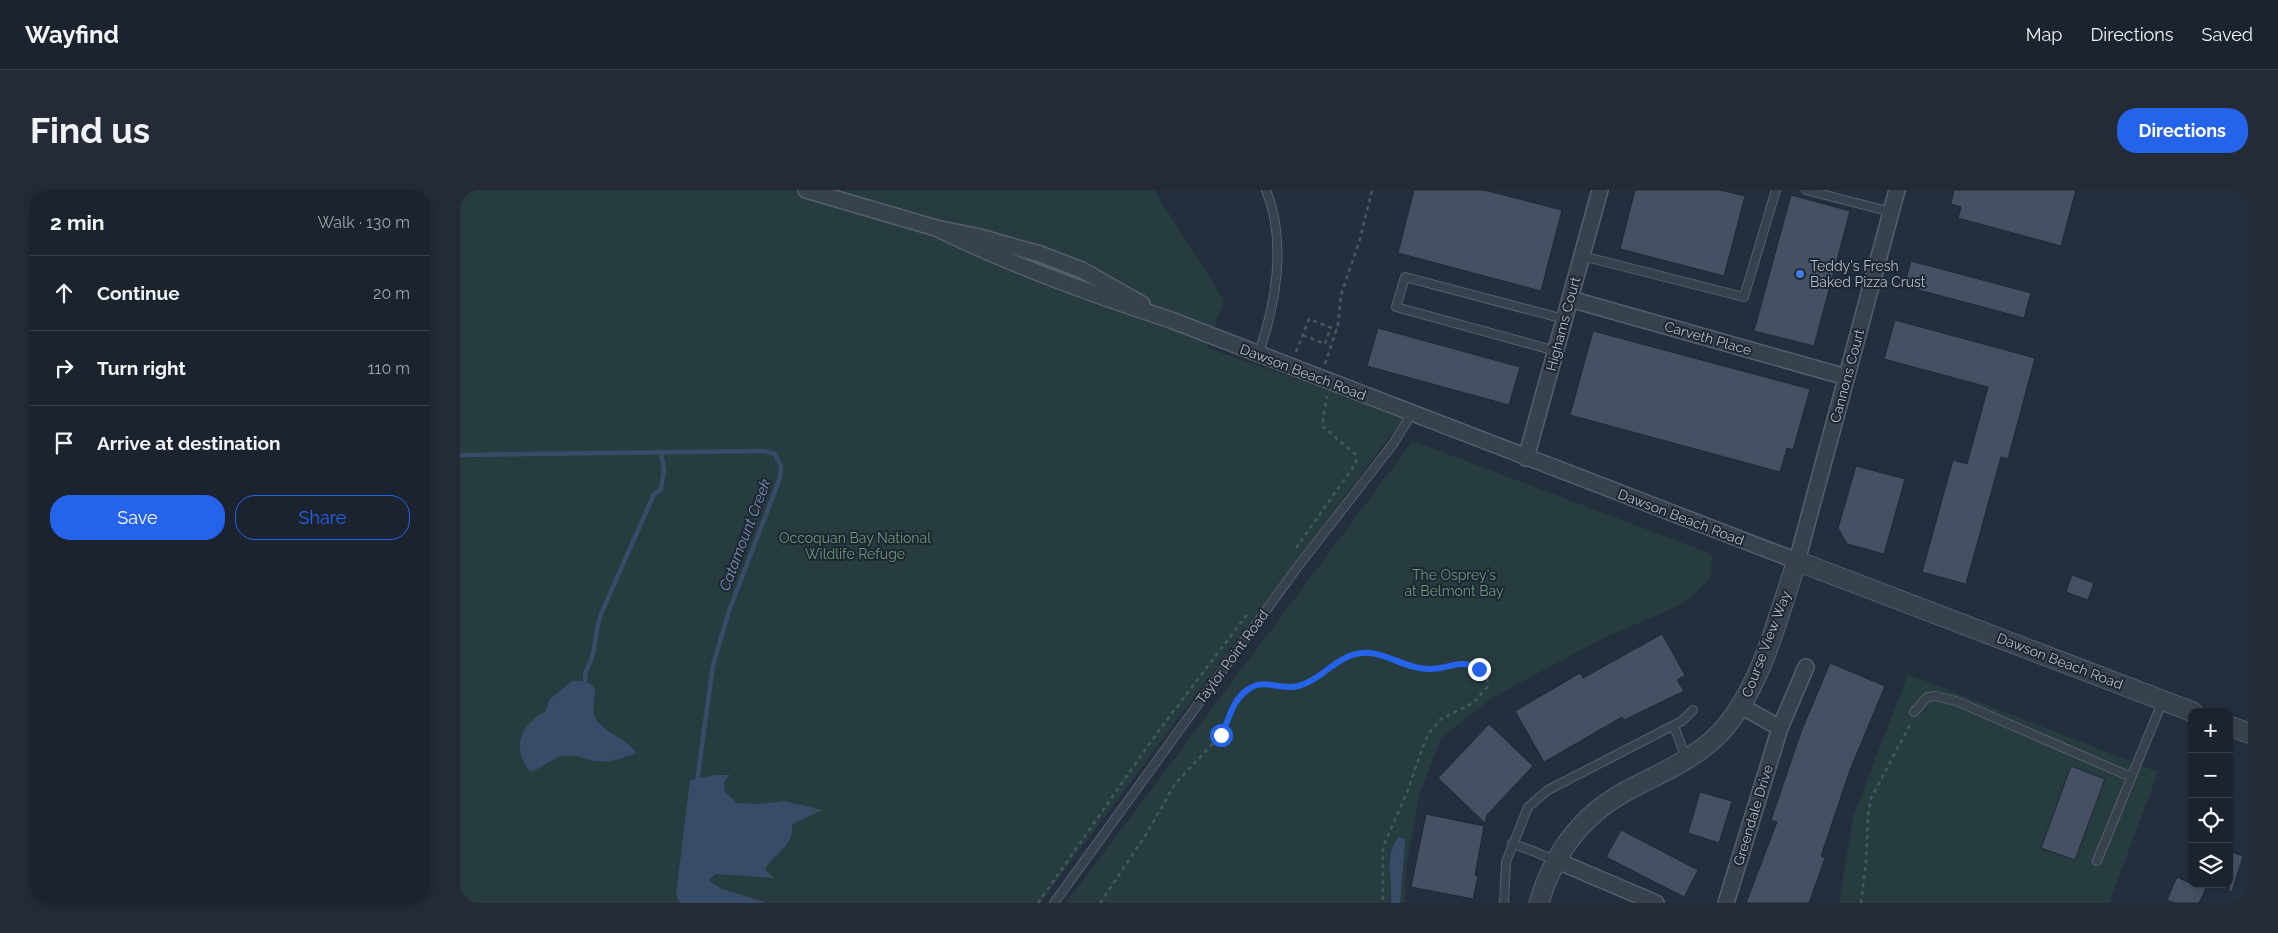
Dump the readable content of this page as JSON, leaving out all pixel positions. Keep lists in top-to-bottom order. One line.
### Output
{"streets":{"street":["Highams Court","Carveth Place","Dawson Beach Road","Cannons Court","Course View Way","Greendale Drive"],"lane":["Taylor Point Road"]},"crossings":[["Highams Court","Carveth Place"],["Highams Court","Dawson Beach Road"],["Carveth Place","Cannons Court"],["Dawson Beach Road","Cannons Court"],["Dawson Beach Road","Course View Way"],["Dawson Beach Road","Taylor Point Road"],["Cannons Court","Course View Way"]],"water":["Catamount Creek"],"parks":["Occoquan Bay National Wildlife Refuge","The Osprey's at Belmont Bay"],"places":["Teddy's Fresh Baked Pizza Crust"],"page":{"header":"Wayfind","nav":["Map","Directions","Saved"],"buttons":["Directions",["Save","Share"]],"title":"Find us","heading":["2 min","Walk · 130 m"],"list":[["Continue","20 m"],["Turn right","110 m"],"Arrive at destination"],"map_buttons":["+","−"]}}
